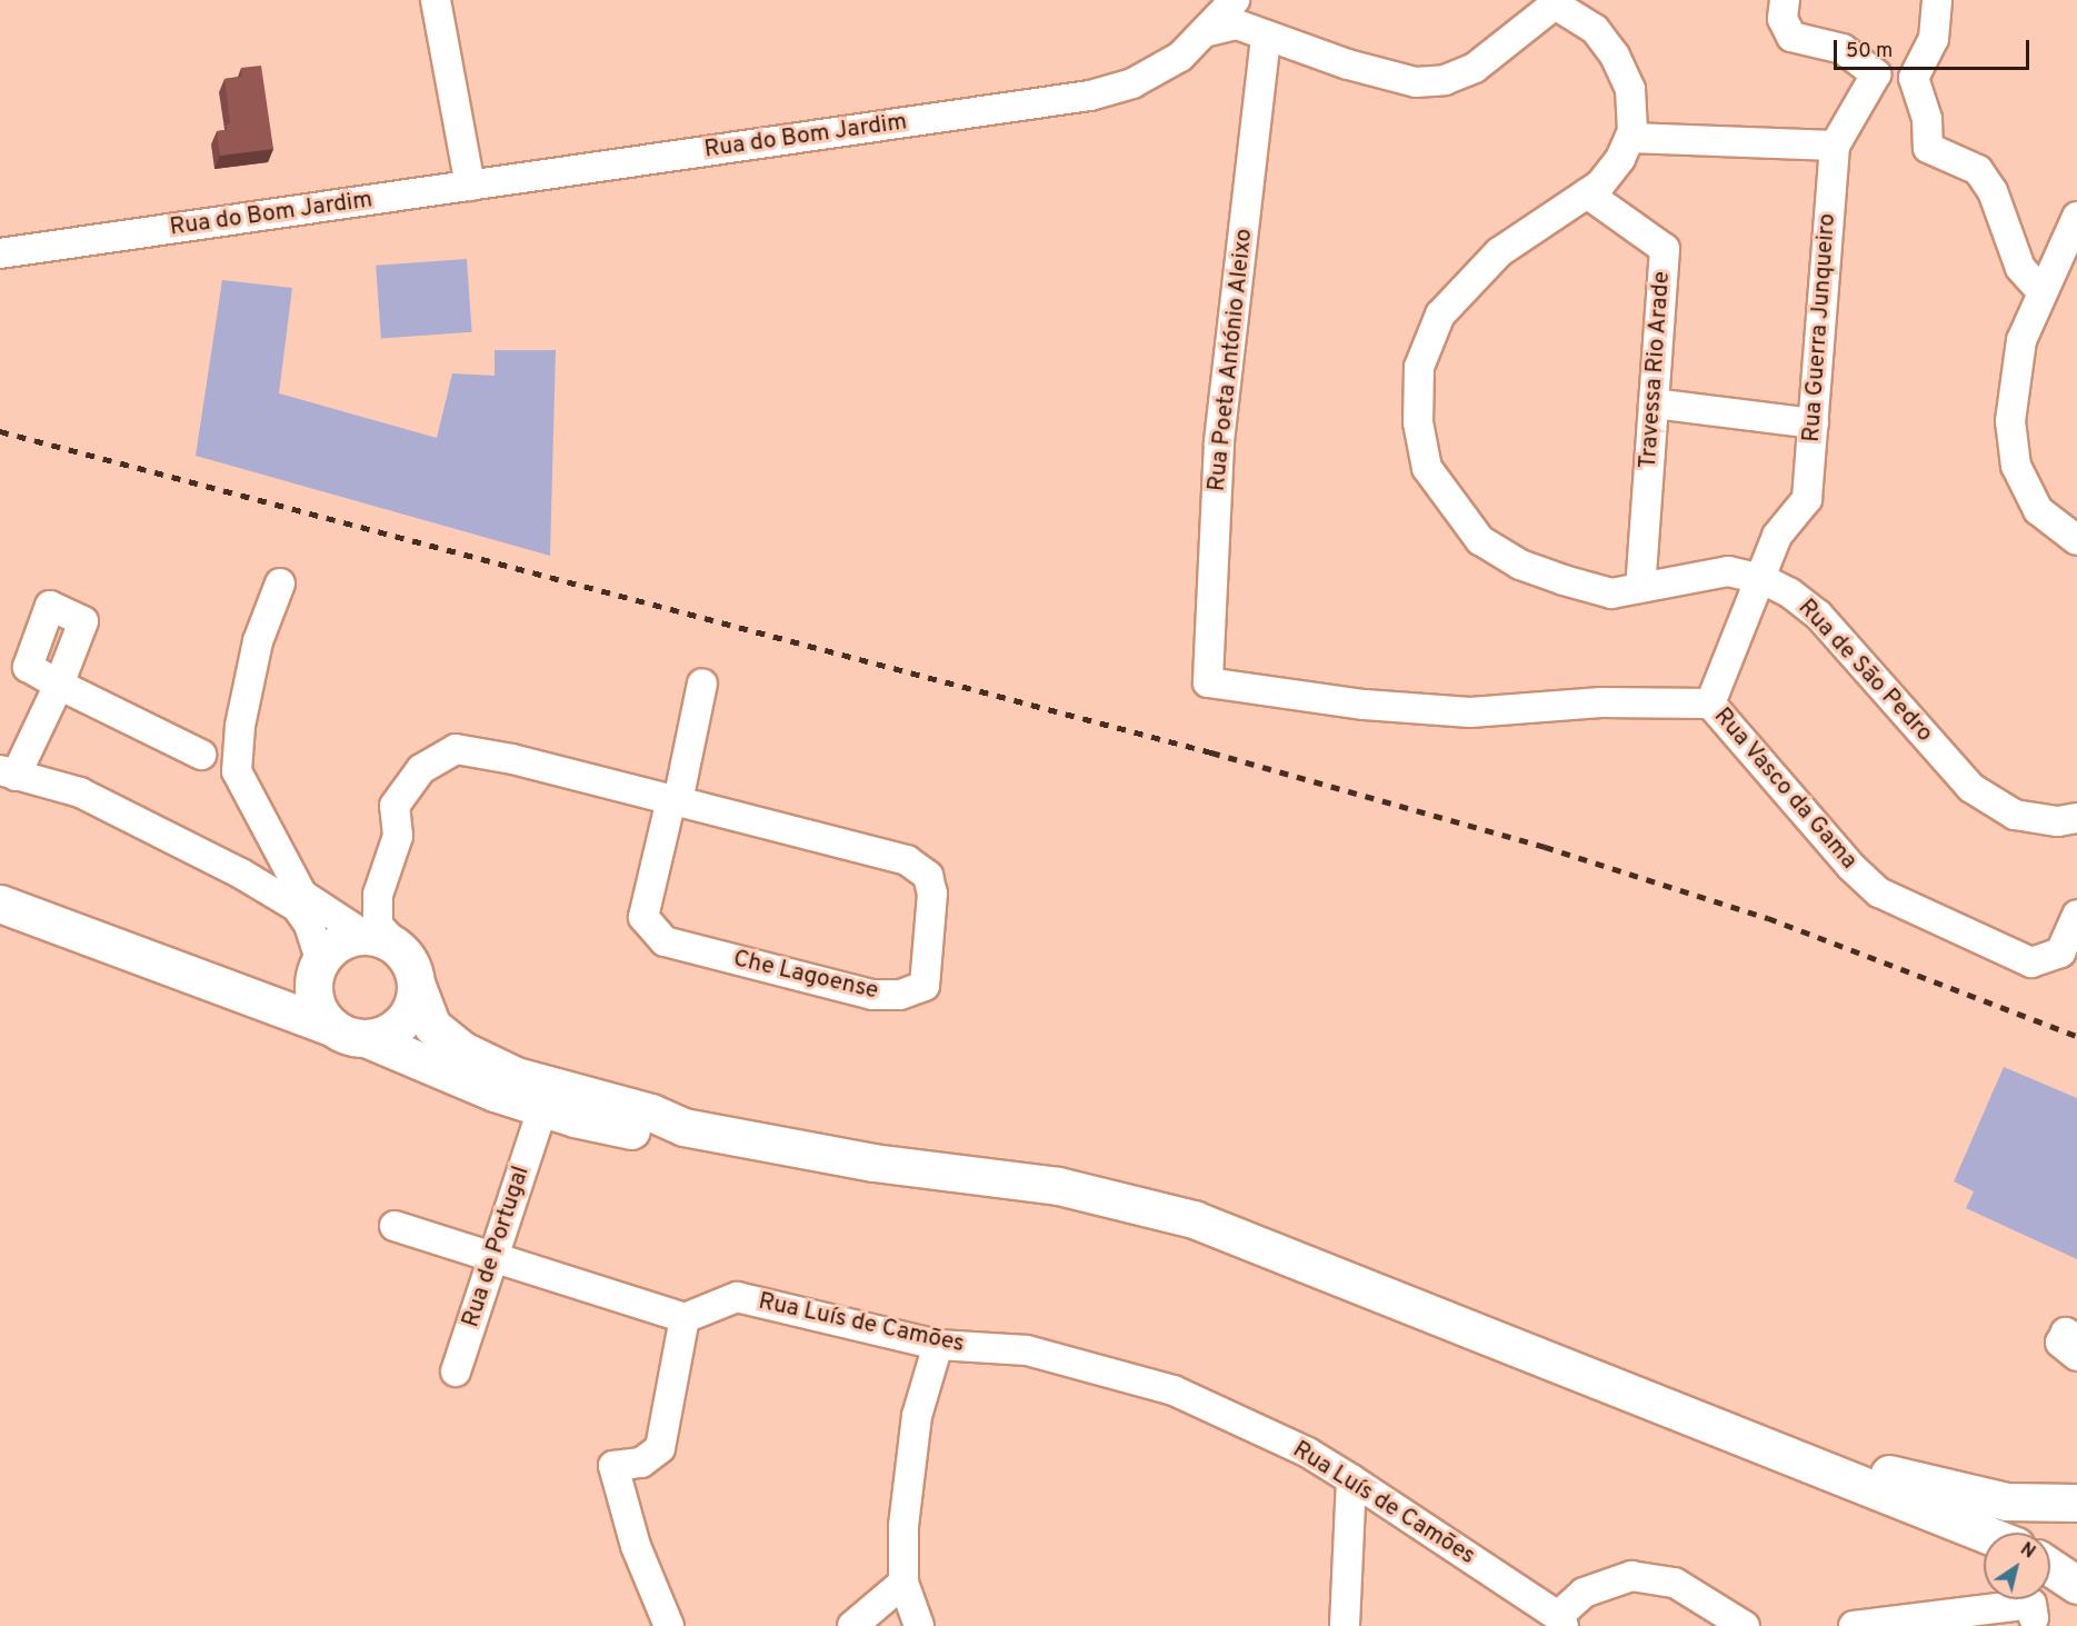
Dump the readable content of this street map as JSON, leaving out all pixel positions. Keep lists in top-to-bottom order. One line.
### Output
{"streets":{"street":["Rua do Bom Jardim","Rua Guerra Junqueiro","Rua Poeta António Aleixo","Travessa Rio Arade","Rua de São Pedro","Rua Vasco da Gama","Che Lagoense","Rua de Portugal","Rua Luís de Camões"]},"crossings":[["Rua Guerra Junqueiro","Rua de São Pedro"],["Rua Guerra Junqueiro","Rua Vasco da Gama"],["Rua Poeta António Aleixo","Rua Vasco da Gama"],["Travessa Rio Arade","Rua de São Pedro"]],"scale_bar":"50 m","north":"top right"}
